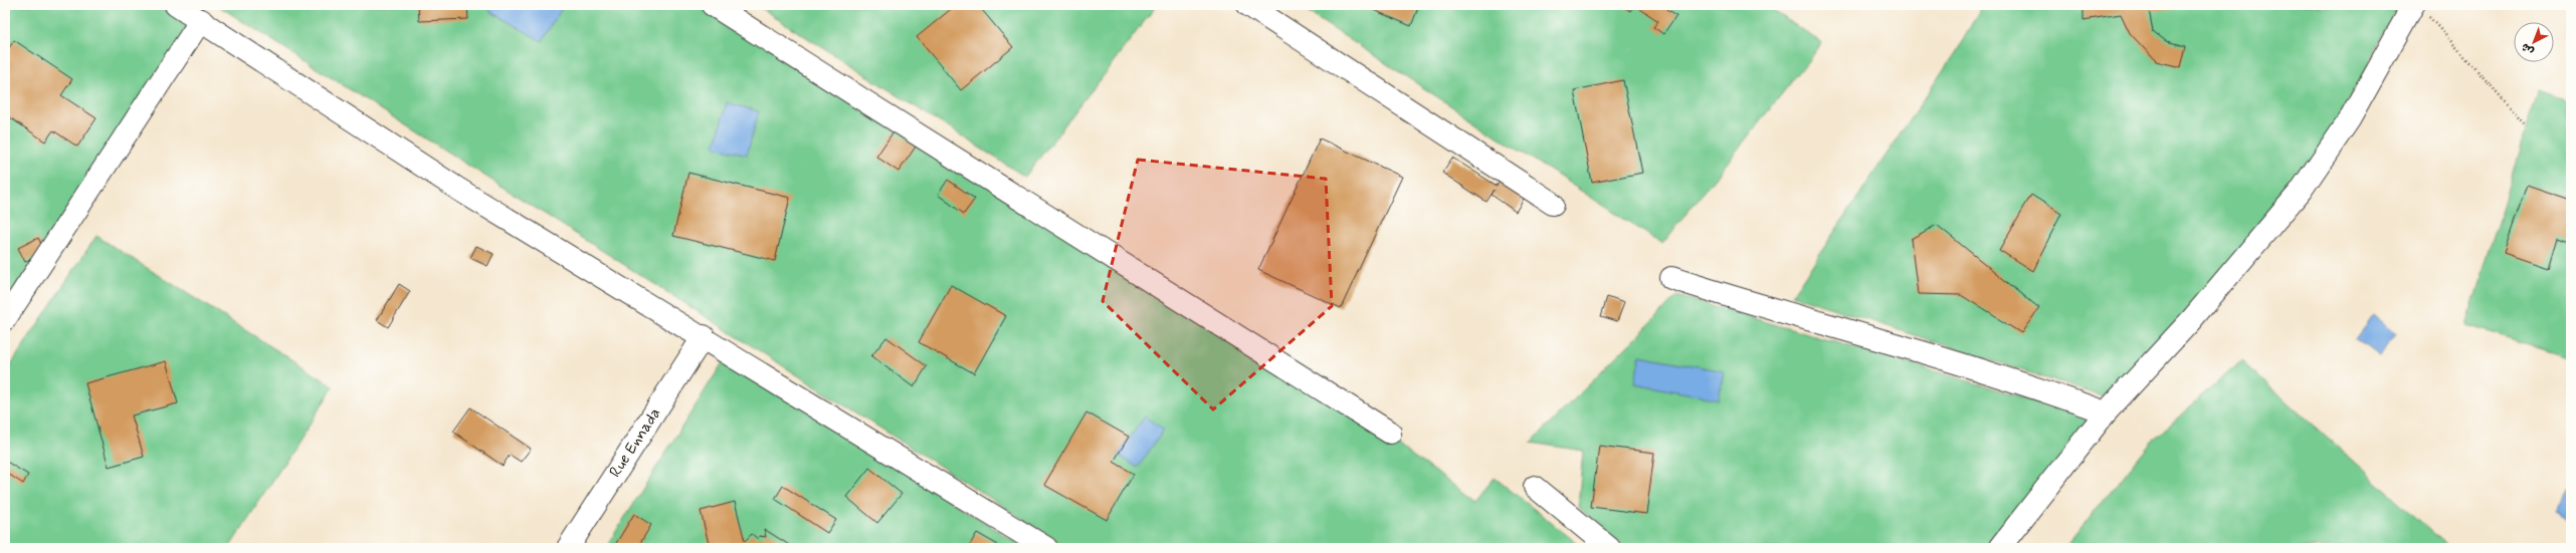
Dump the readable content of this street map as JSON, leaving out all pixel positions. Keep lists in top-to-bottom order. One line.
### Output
{"streets":{"street":["Rue Ennada"]},"north":"bottom left"}
